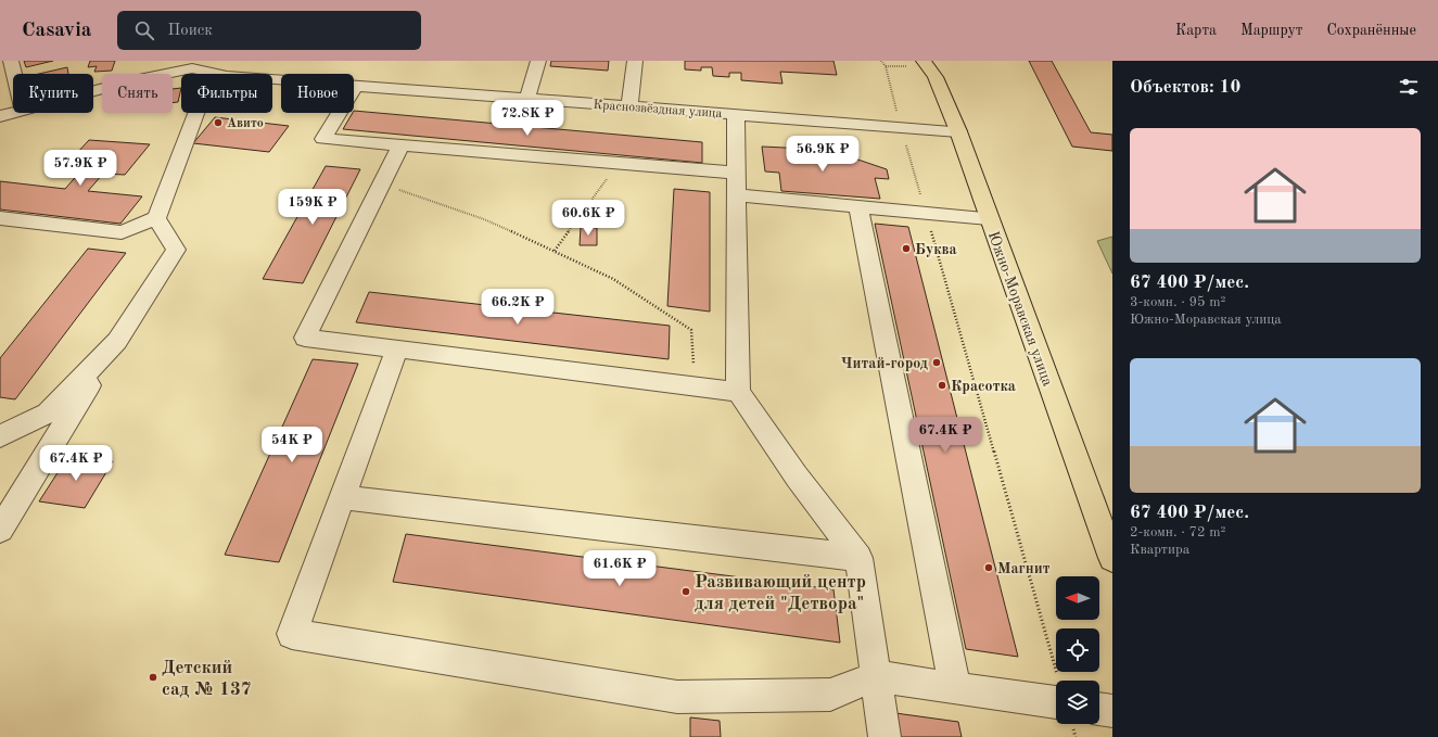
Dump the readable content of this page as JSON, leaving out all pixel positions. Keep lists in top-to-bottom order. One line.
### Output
{"streets":{"main road":["Южно-Моравская улица"],"street":["Краснозвёздная улица"]},"crossings":[["Краснозвёздная улица","Южно-Моравская улица"]],"places":["Авито","Буква","Читай-город","Красотка","Магнит","Развивающий центр для детей \"Детвора\"","Детский сад № 137"],"north":"left","page":{"header":"Casavia","search":"Поиск","nav":["Карта","Маршрут","Сохранённые"],"heading":"Объектов: 10","chip":["Купить","Снять","Фильтры","Новое"],"price":["72.8K ₽","56.9K ₽","57.9K ₽","159K ₽","60.6K ₽","66.2K ₽","67.4K ₽","54K ₽","67.4K ₽","61.6K ₽"],"list":[{"name":"67 400 ₽/мес.","note":"3-комн. · 95 m² · Южно-Моравская улица"},{"name":"67 400 ₽/мес.","note":"2-комн. · 72 m² · Квартира"}]}}
